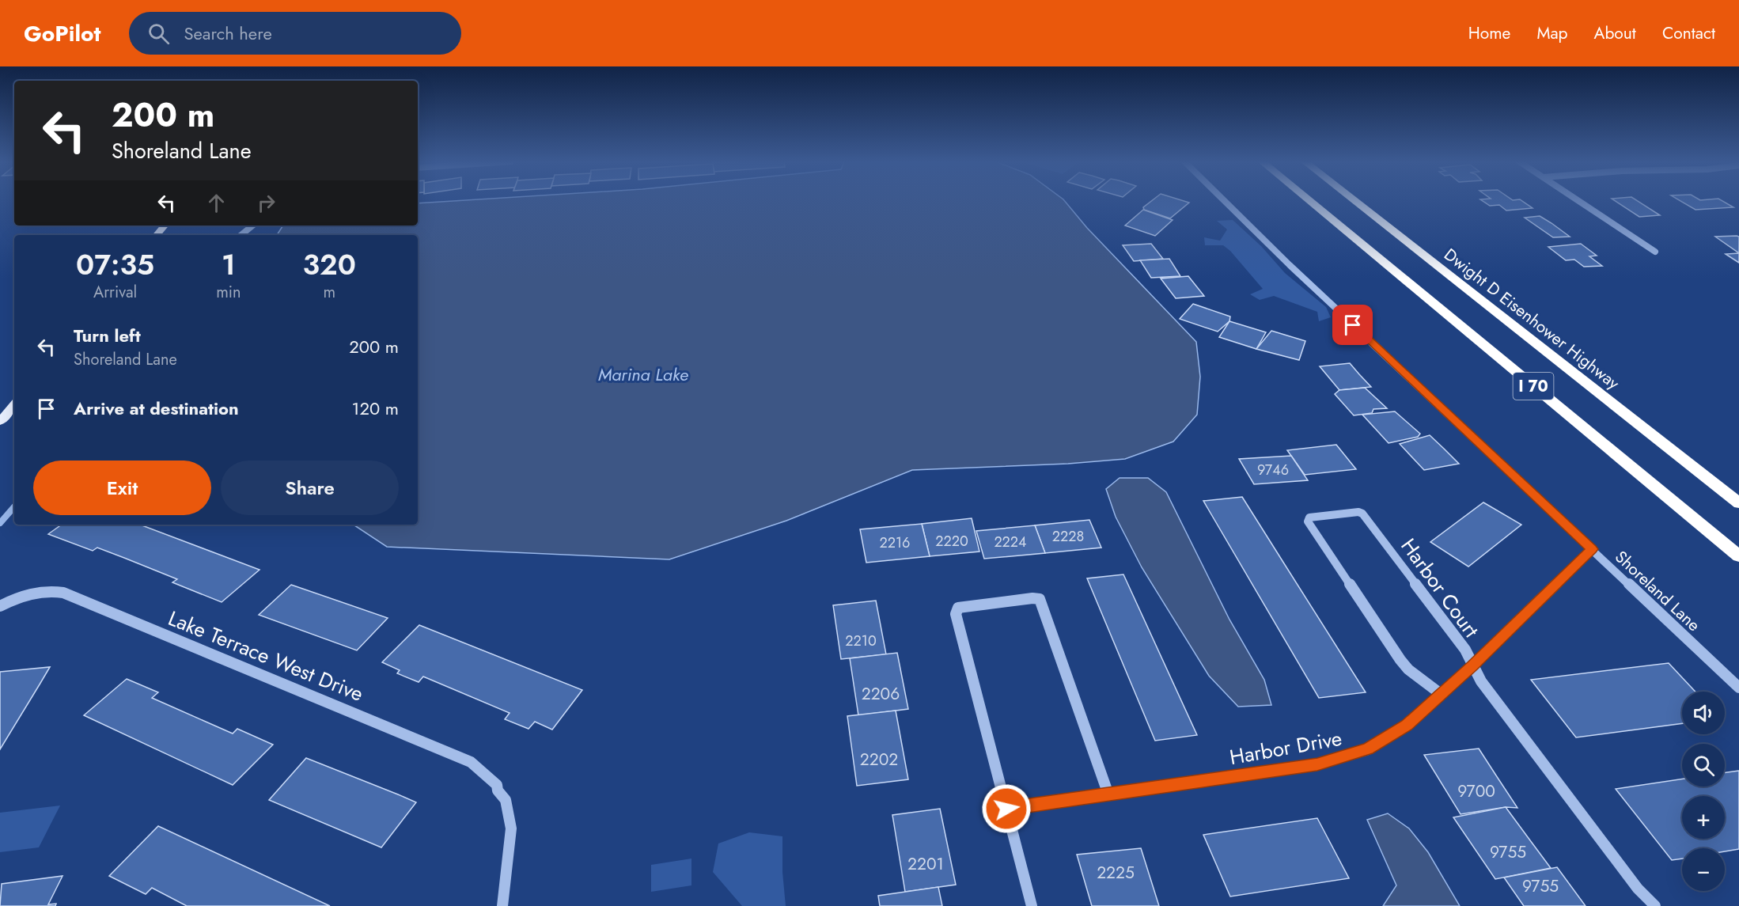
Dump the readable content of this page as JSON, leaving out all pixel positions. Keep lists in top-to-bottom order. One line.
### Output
{"streets":{"highway":["Dwight D Eisenhower Highway","I 70"],"street":["Harbor Court","Shoreland Lane","Lake Terrace West Drive","Harbor Drive"]},"crossings":[["Harbor Court","Harbor Drive"],["Shoreland Lane","Harbor Drive"]],"water":["Marina Lake"],"house_numbers":["9746","2228","2220","2224","2216","2210","2206","2202","9700","9755","2201","2225","9755"],"page":{"header":"GoPilot","search":"Search here","nav":["Home","Map","About","Contact"],"turn":["200 m","Shoreland Lane"],"eta":["07:35","Arrival","1","min","320","m"],"list":[{"name":"Turn left","note":"Shoreland Lane","value":"200 m"},{"name":"Arrive at destination","value":"120 m"}],"buttons":["Exit","Share"],"map_buttons":["+","−"]}}
